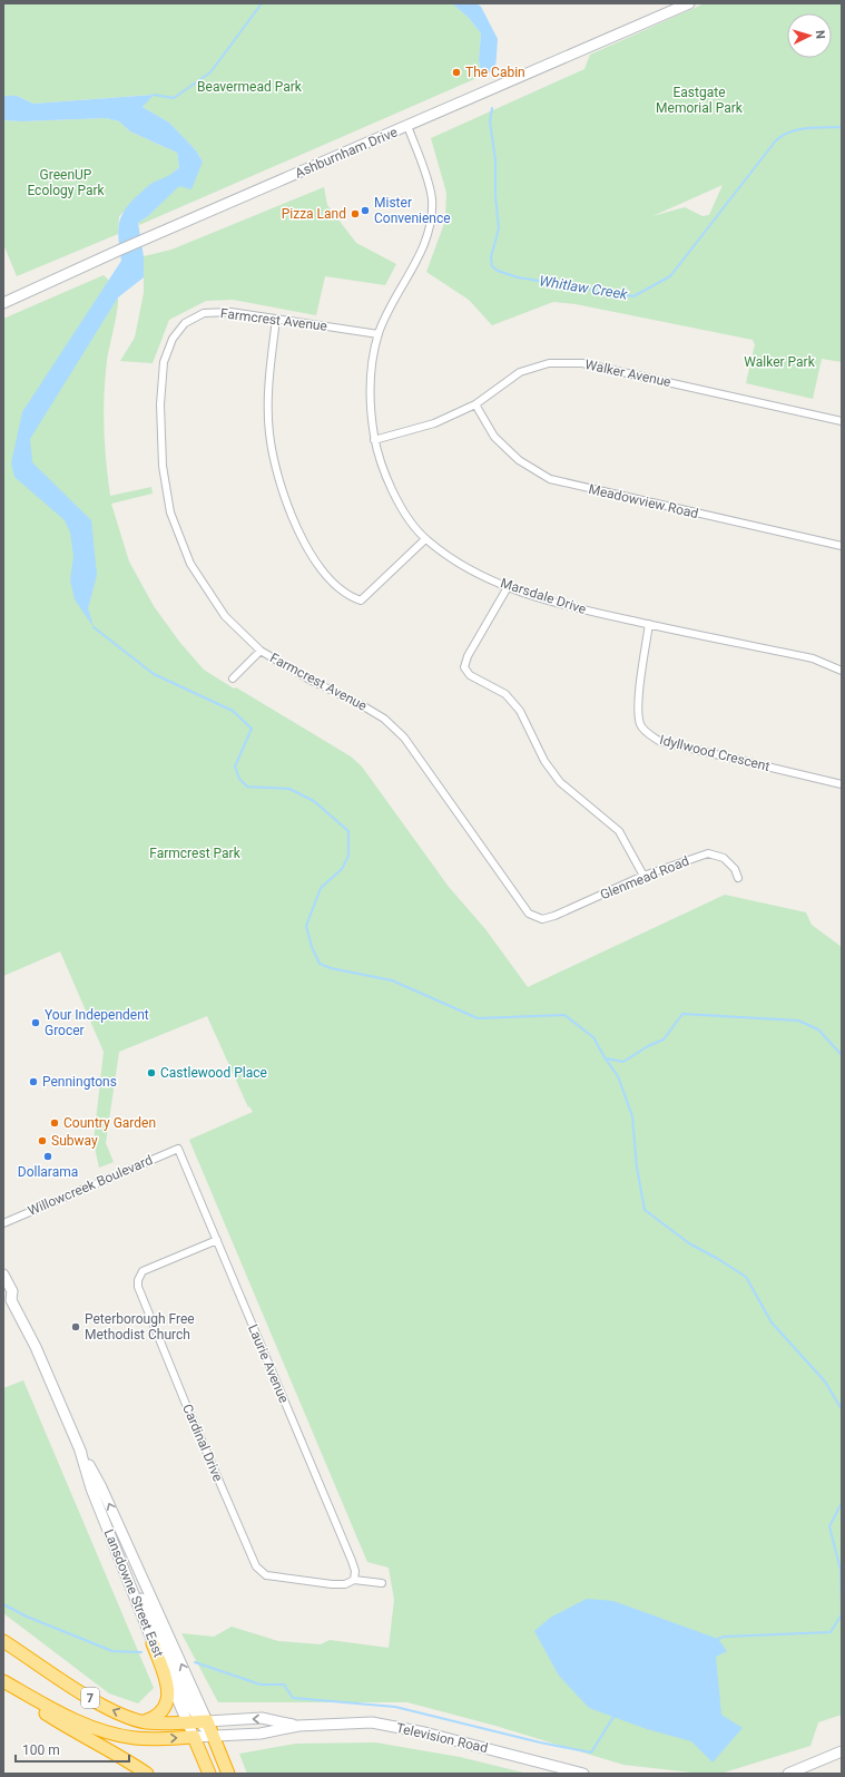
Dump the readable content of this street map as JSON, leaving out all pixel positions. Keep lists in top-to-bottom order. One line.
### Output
{"streets":{"highway":["7"],"main road":["Ashburnham Drive","Lansdowne Street East","Television Road"],"street":["Farmcrest Avenue","Walker Avenue","Meadowview Road","Marsdale Drive","Idyllwood Crescent","Glenmead Road","Willowcreek Boulevard","Laurie Avenue","Cardinal Drive"]},"crossings":[["Ashburnham Drive","Marsdale Drive"],["Farmcrest Avenue","Marsdale Drive"],["Farmcrest Avenue","Glenmead Road"],["Walker Avenue","Meadowview Road"],["Walker Avenue","Marsdale Drive"],["Marsdale Drive","Idyllwood Crescent"],["Willowcreek Boulevard","Laurie Avenue"],["Laurie Avenue","Cardinal Drive"],["Lansdowne Street East","7"],["Lansdowne Street East","Television Road"],["7","Television Road"]],"water":["Whitlaw Creek"],"parks":["Beavermead Park","Eastgate Memorial Park","GreenUP Ecology Park","Walker Park","Farmcrest Park"],"places":["The Cabin","Mister Convenience","Pizza Land","Your Independent Grocer","Castlewood Place","Penningtons","Country Garden","Subway","Dollarama","Peterborough Free Methodist Church"],"scale_bar":"100 m","north":"right"}
